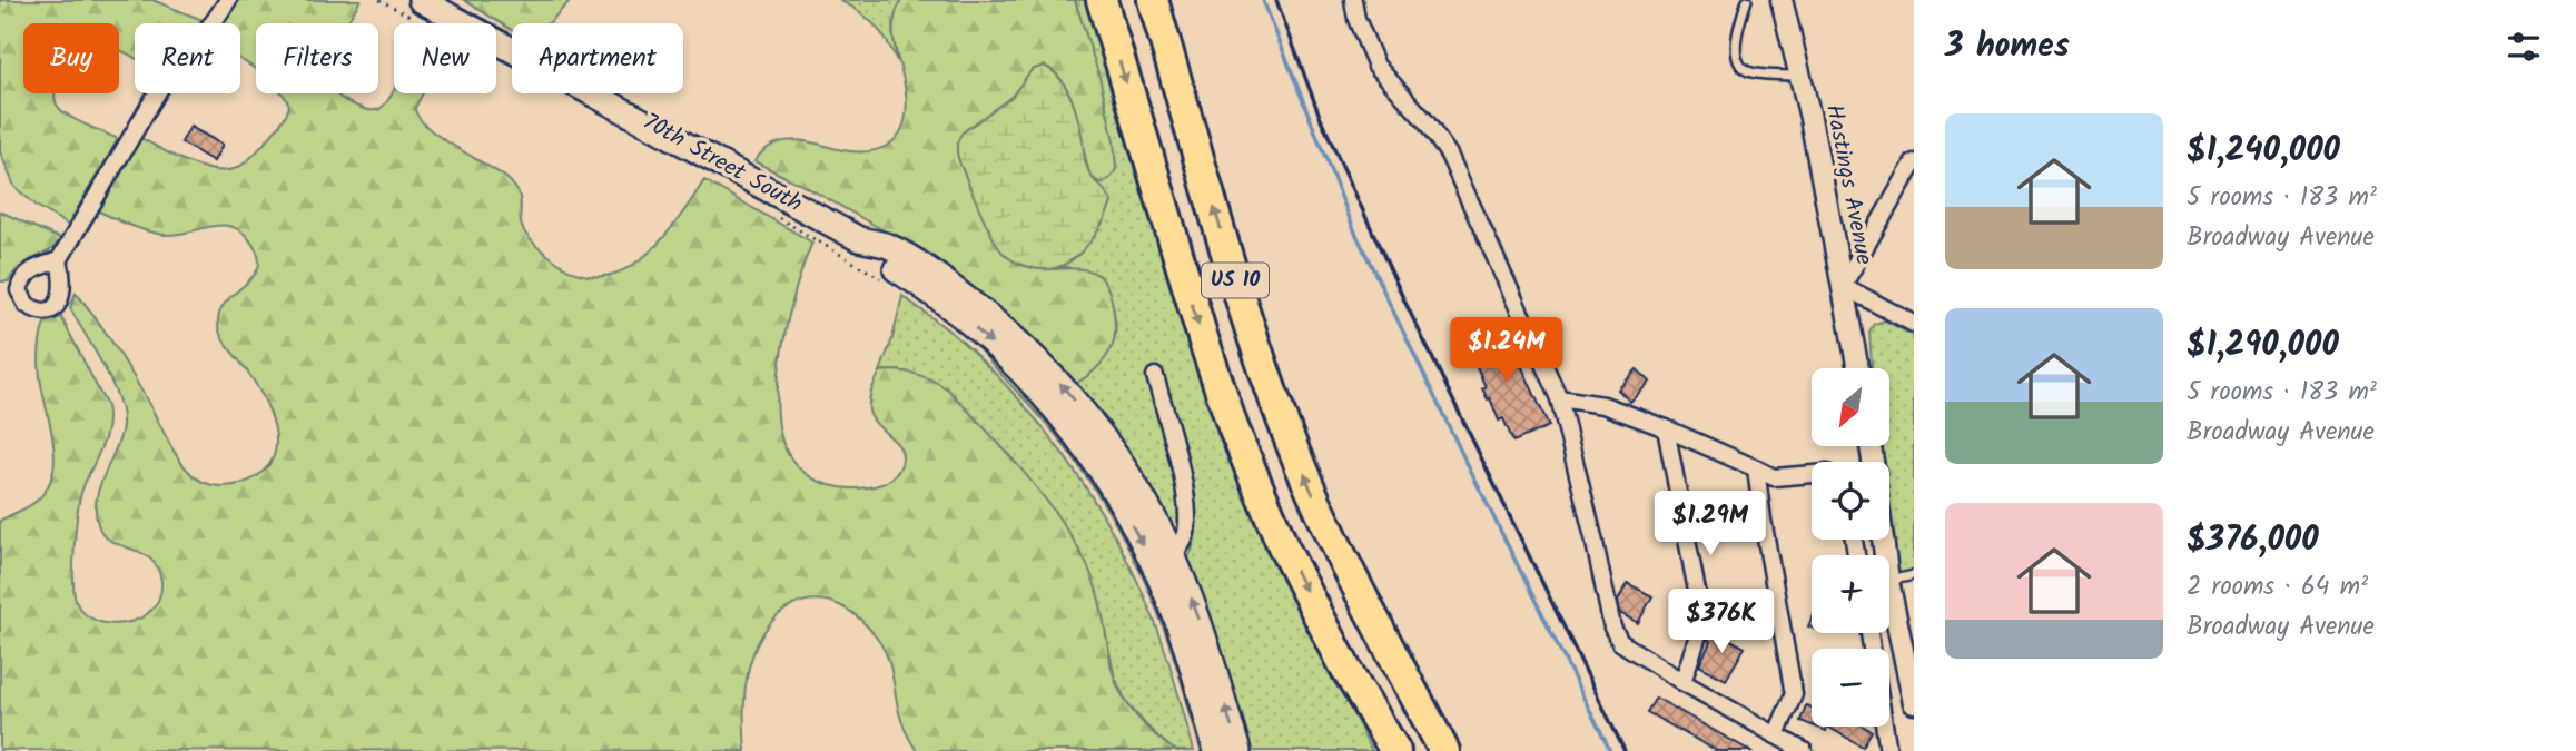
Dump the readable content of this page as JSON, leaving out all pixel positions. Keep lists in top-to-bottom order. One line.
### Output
{"streets":{"highway":["US 10"],"main road":["70th Street South"],"street":["Hastings Avenue"]},"north":"bottom left","page":{"heading":"3 homes","chip":["Buy","Rent","Filters","New","Apartment"],"list":[{"name":"$1,240,000","note":"5 rooms · 183 m² · Broadway Avenue"},{"name":"$1,290,000","note":"5 rooms · 183 m² · Broadway Avenue"},{"name":"$376,000","note":"2 rooms · 64 m² · Broadway Avenue"}],"price":["$1.24M","$1.29M","$376K"],"map_buttons":["+","−"]}}
